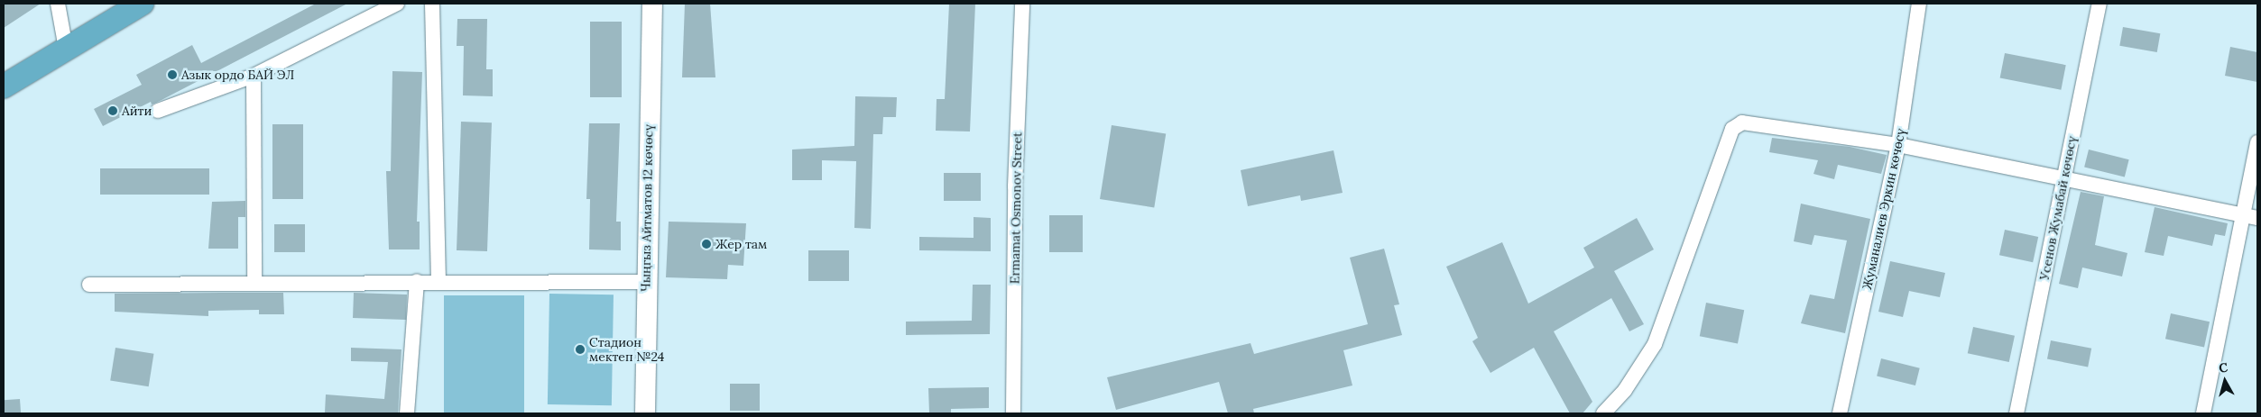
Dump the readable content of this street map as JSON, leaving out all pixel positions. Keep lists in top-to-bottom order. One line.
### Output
{"streets":{"main road":["Чыңгыз Айтматов 12 көчөсү"],"street":["Ermamat Osmonov Street","Усенов Жумабай көчөсү","Жуманалиев Эркин көчөсү"]},"places":["Азык ордо БАЙ ЭЛ","Айти","Жер там","Стадион мектеп №24"],"north":"top"}
